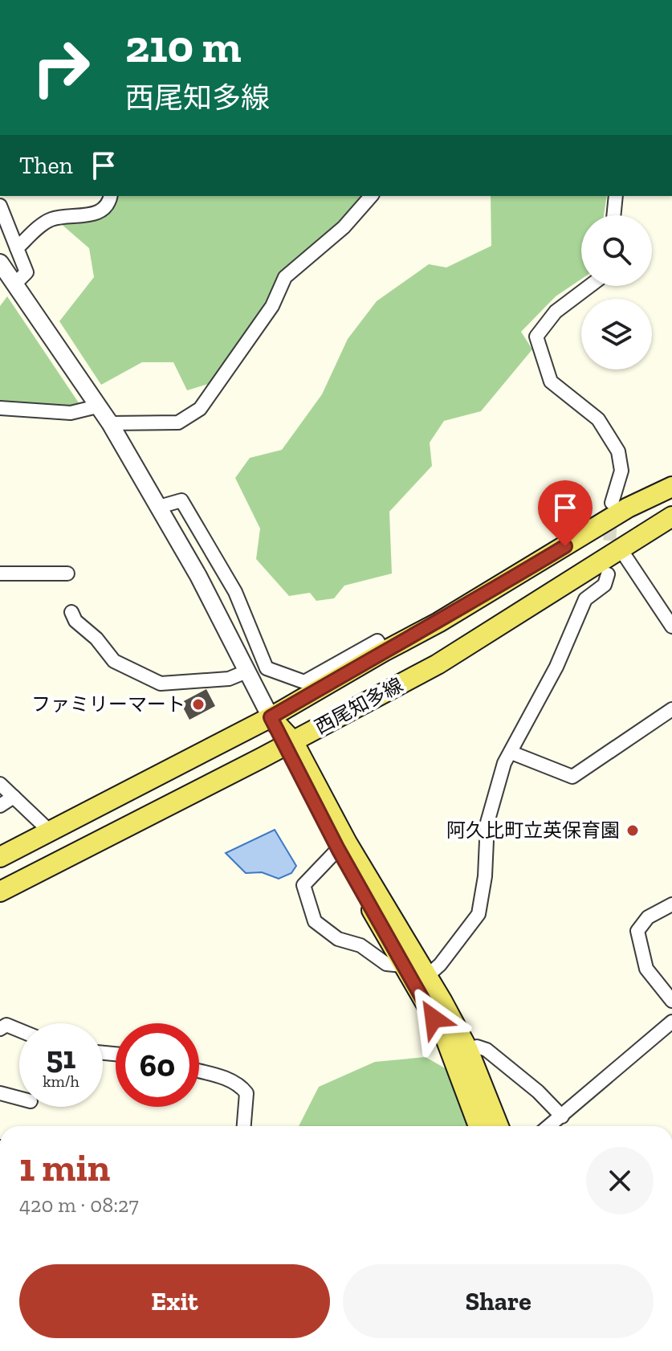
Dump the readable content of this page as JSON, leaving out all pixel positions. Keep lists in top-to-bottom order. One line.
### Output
{"streets":{"main road":["西尾知多線"]},"places":["ファミリーマート","阿久比町立英保育園"],"page":{"turn":["210 m","西尾知多線"],"then":"Then","speed":"51 km/h","limit":"60","heading":["1 min","420 m · 08:27"],"buttons":["Exit","Share"]}}
